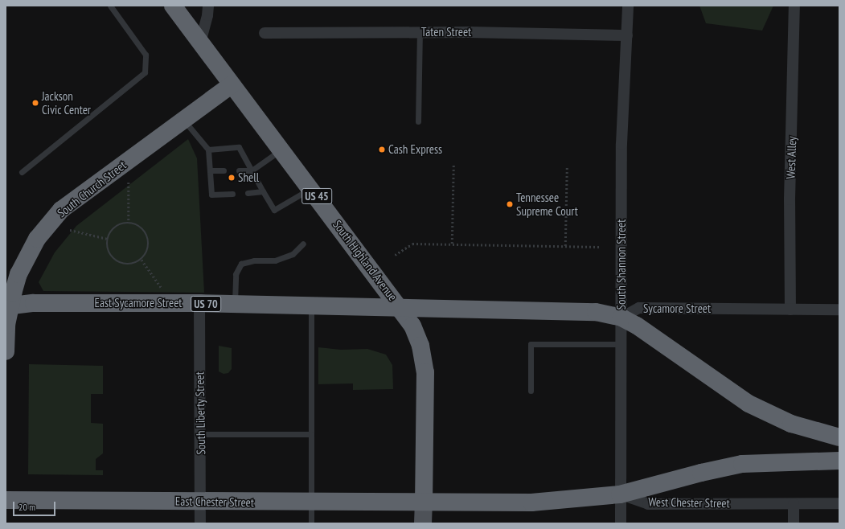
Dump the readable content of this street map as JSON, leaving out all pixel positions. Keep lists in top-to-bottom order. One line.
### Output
{"streets":{"highway":["South Church Street","US 45","South Highland Avenue","East Sycamore Street","US 70","East Chester Street","West Chester Street"],"street":["Taten Street","West Alley","South Shannon Street","Sycamore Street","South Liberty Street"]},"crossings":[["Taten Street","South Shannon Street"],["West Alley","Sycamore Street"],["South Church Street","South Highland Avenue"],["South Church Street","East Sycamore Street"],["South Highland Avenue","East Sycamore Street"],["South Highland Avenue","East Chester Street"],["South Highland Avenue","West Chester Street"],["South Shannon Street","Sycamore Street"],["South Shannon Street","West Chester Street"],["East Sycamore Street","South Liberty Street"],["South Liberty Street","East Chester Street"],["East Chester Street","West Chester Street"]],"places":["Jackson Civic Center","Cash Express","Shell","Tennessee Supreme Court"],"scale_bar":"20 m"}
